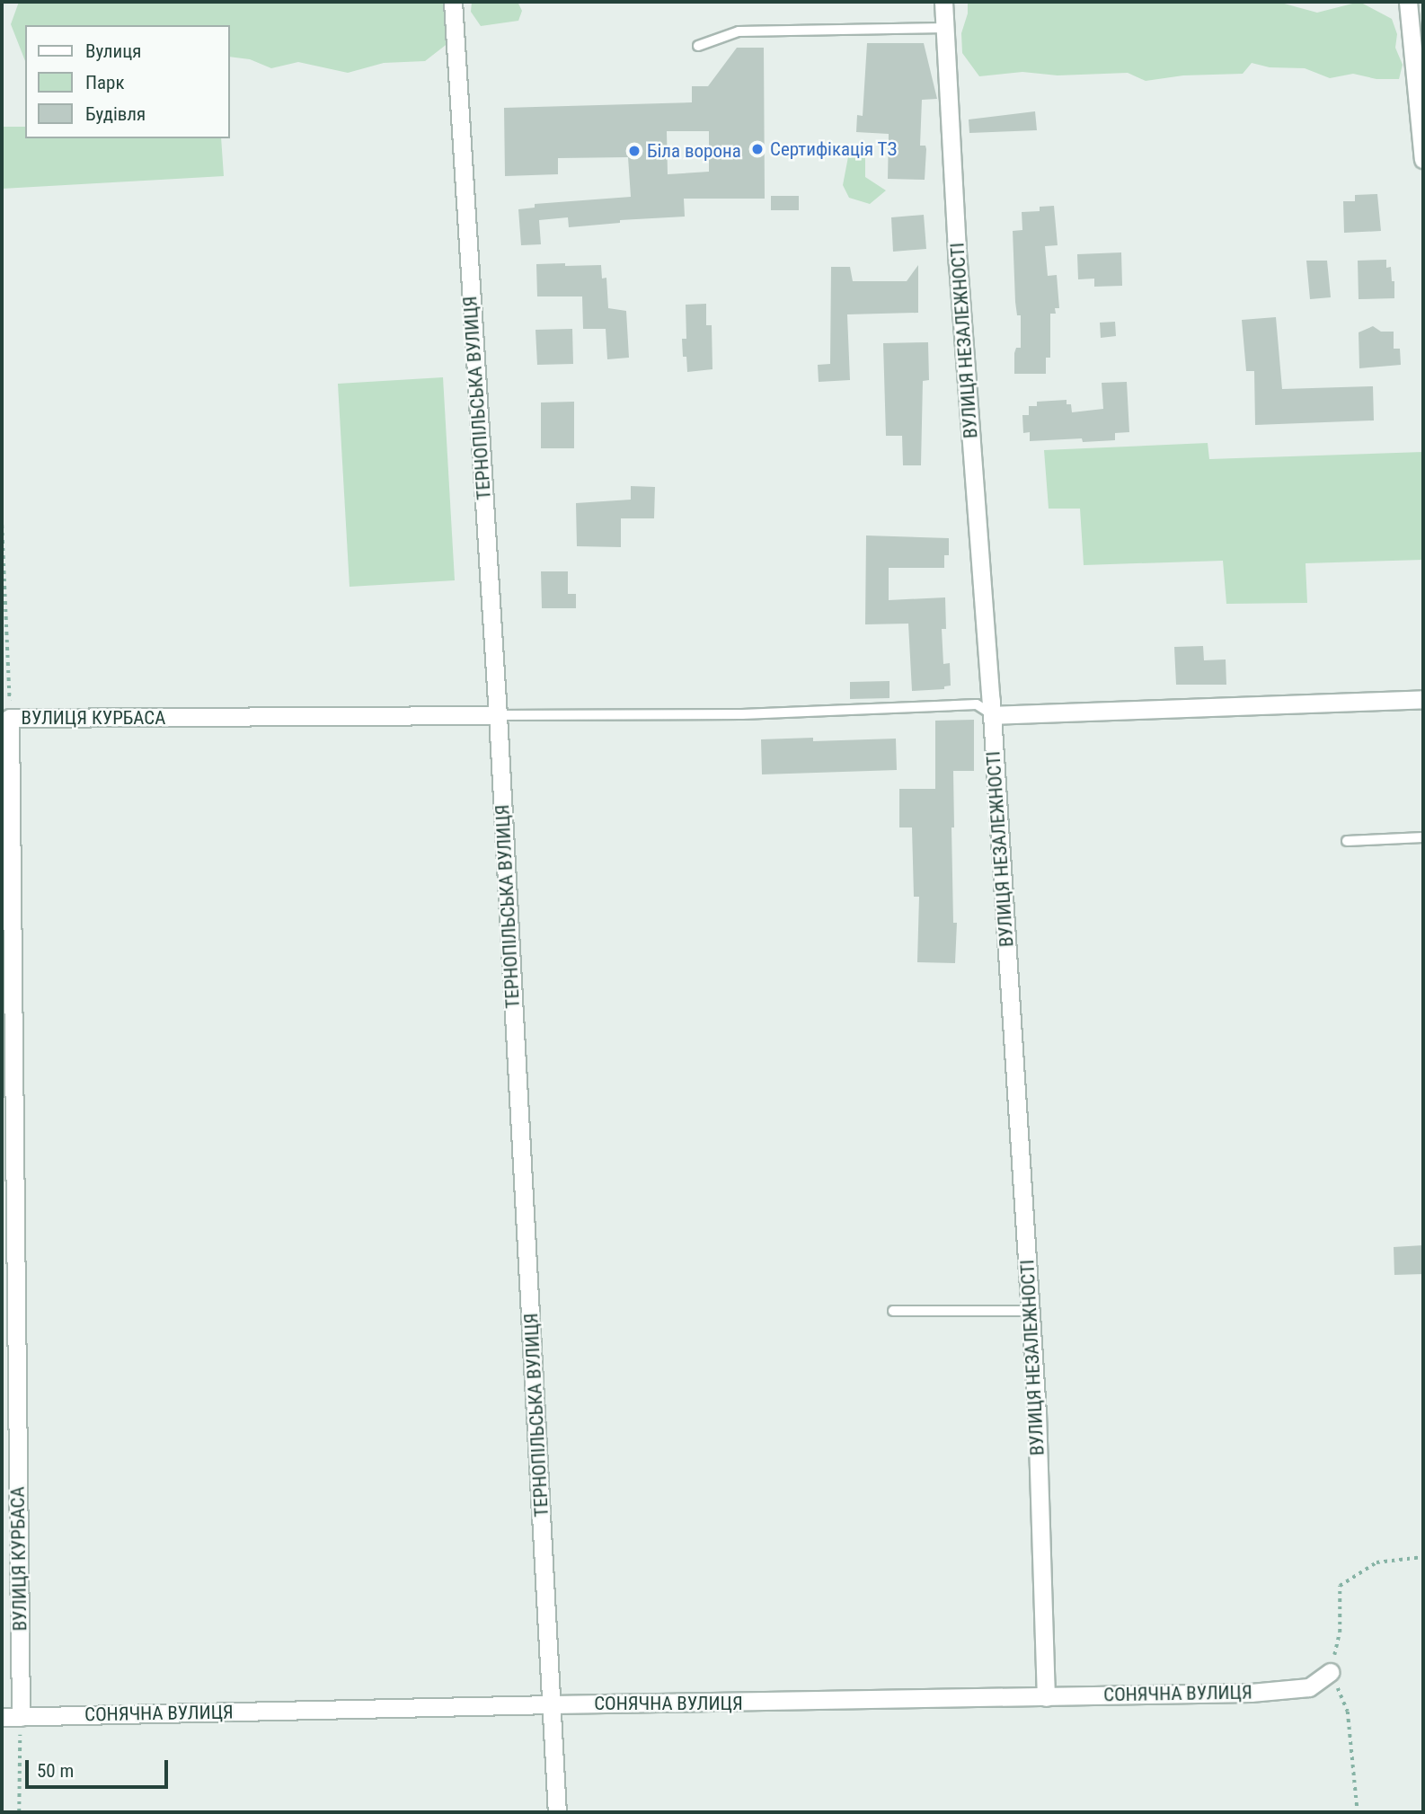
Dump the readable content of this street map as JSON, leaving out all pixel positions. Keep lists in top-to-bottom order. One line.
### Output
{"streets":{"street":["ВУЛИЦЯ НЕЗАЛЕЖНОСТІ","ТЕРНОПІЛЬСЬКА ВУЛИЦЯ","ВУЛИЦЯ КУРБАСА","СОНЯЧНА ВУЛИЦЯ"]},"crossings":[["ВУЛИЦЯ НЕЗАЛЕЖНОСТІ","СОНЯЧНА ВУЛИЦЯ"],["ТЕРНОПІЛЬСЬКА ВУЛИЦЯ","ВУЛИЦЯ КУРБАСА"],["ТЕРНОПІЛЬСЬКА ВУЛИЦЯ","СОНЯЧНА ВУЛИЦЯ"],["ВУЛИЦЯ КУРБАСА","СОНЯЧНА ВУЛИЦЯ"]],"places":["Сертифікація ТЗ","Біла ворона"],"legend":["Вулиця","Парк","Будівля"],"scale_bar":"50 m"}
